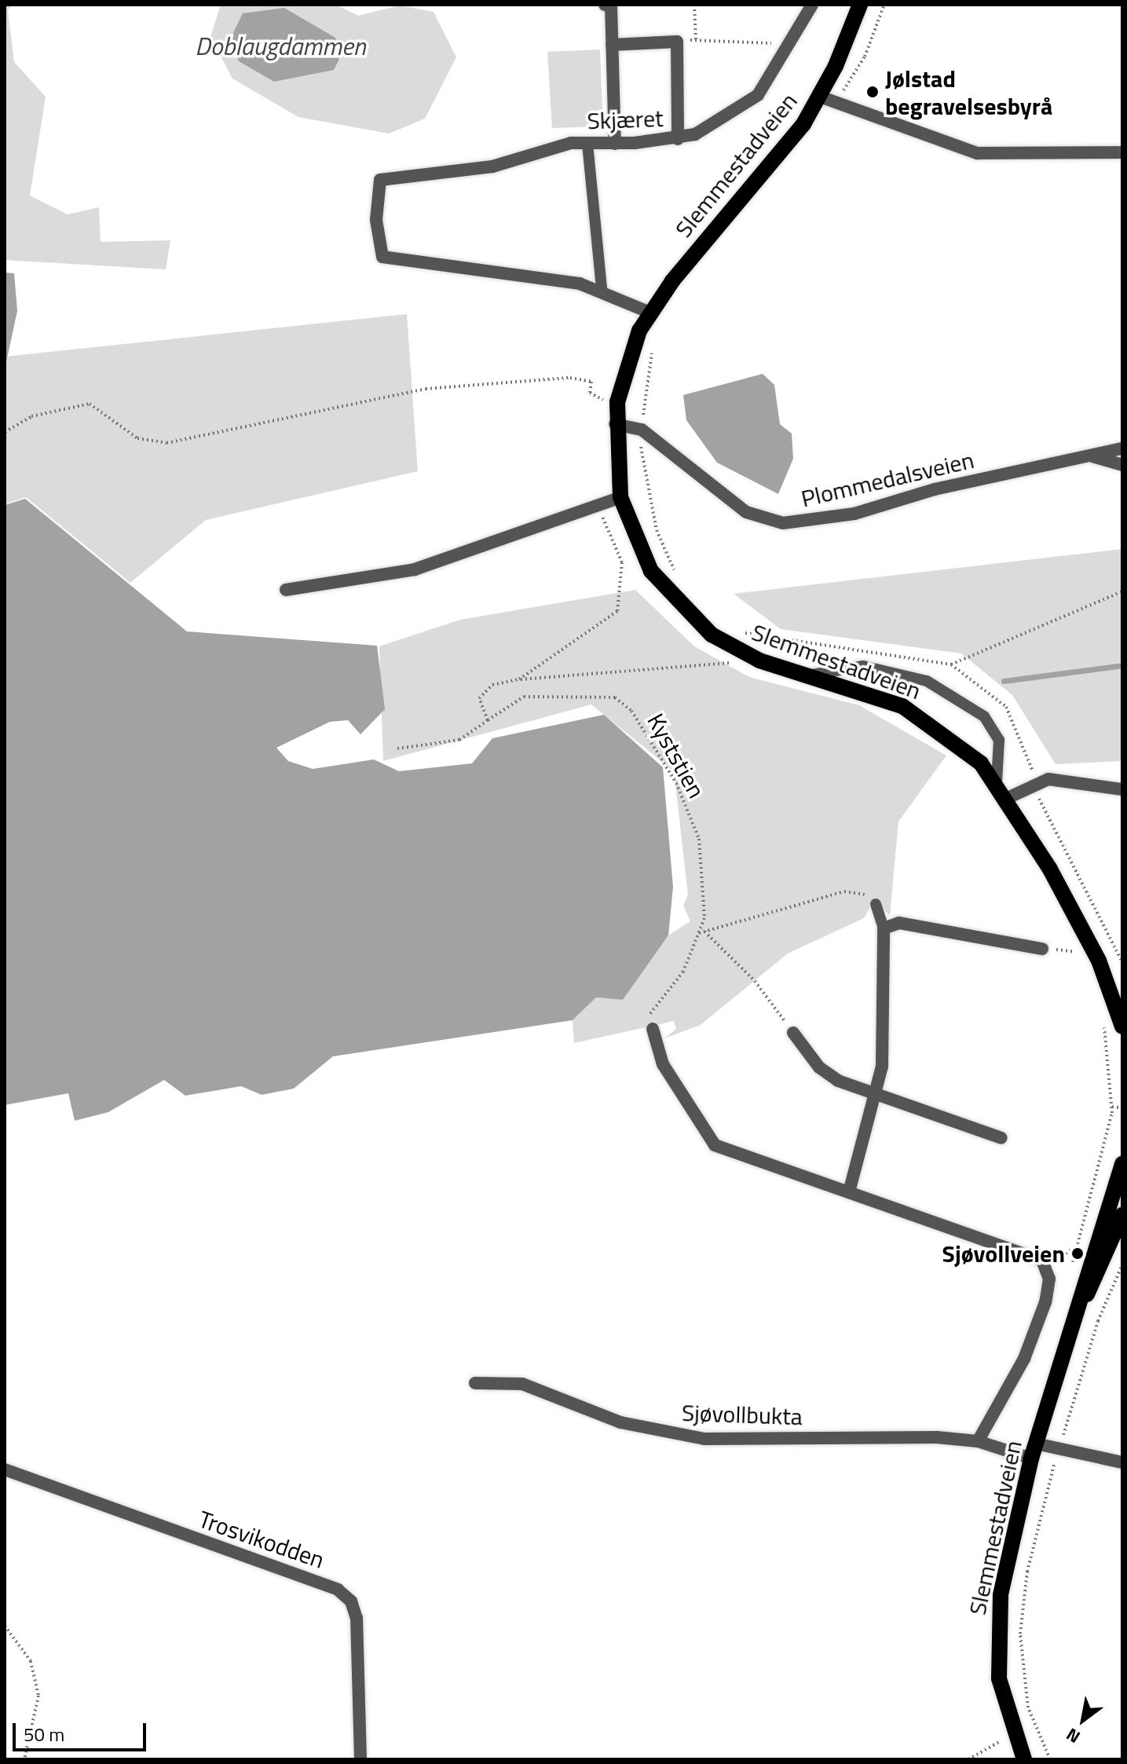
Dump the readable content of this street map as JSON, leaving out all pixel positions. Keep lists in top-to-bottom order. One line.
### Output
{"streets":{"main road":["Slemmestadveien"],"street":["Skjæret","Plommedalsveien","Sjøvollbukta","Trosvikodden"],"path":["Kyststien"]},"crossings":[["Slemmestadveien","Plommedalsveien"],["Slemmestadveien","Sjøvollbukta"]],"water":["Doblaugdammen"],"places":["Jølstad begravelsesbyrå","Sjøvollveien"],"scale_bar":"50 m","north":"bottom left"}
